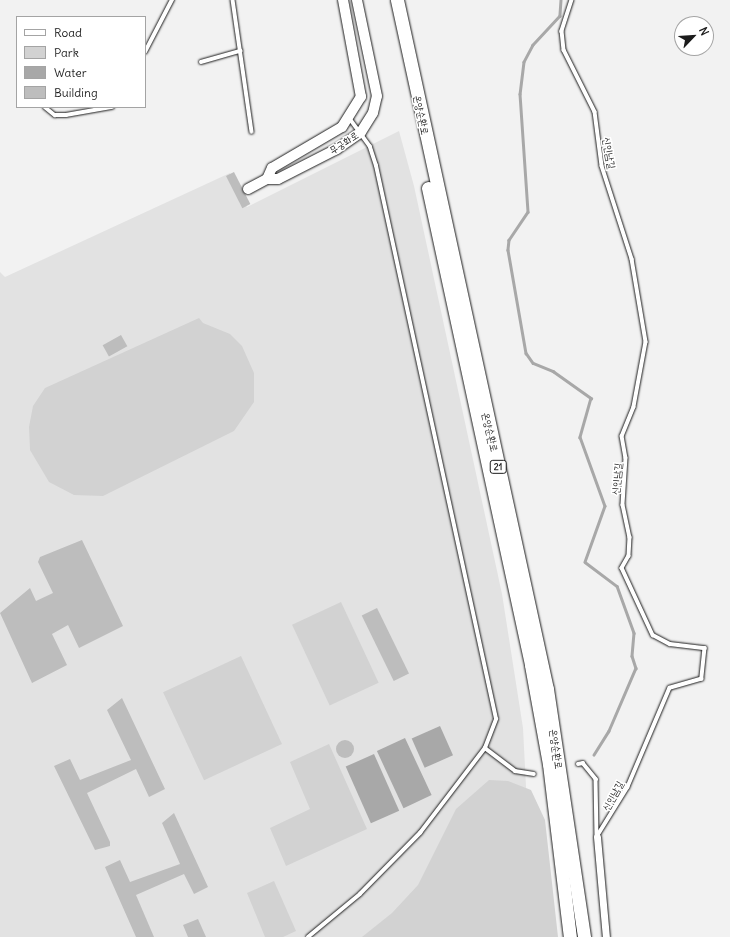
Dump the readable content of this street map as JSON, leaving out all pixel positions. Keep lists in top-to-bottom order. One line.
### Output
{"streets":{"highway":["온양순환로","21"],"street":["무궁화로"],"lane":["신인남길"]},"legend":["Road","Park","Water","Building"],"north":"top right"}
